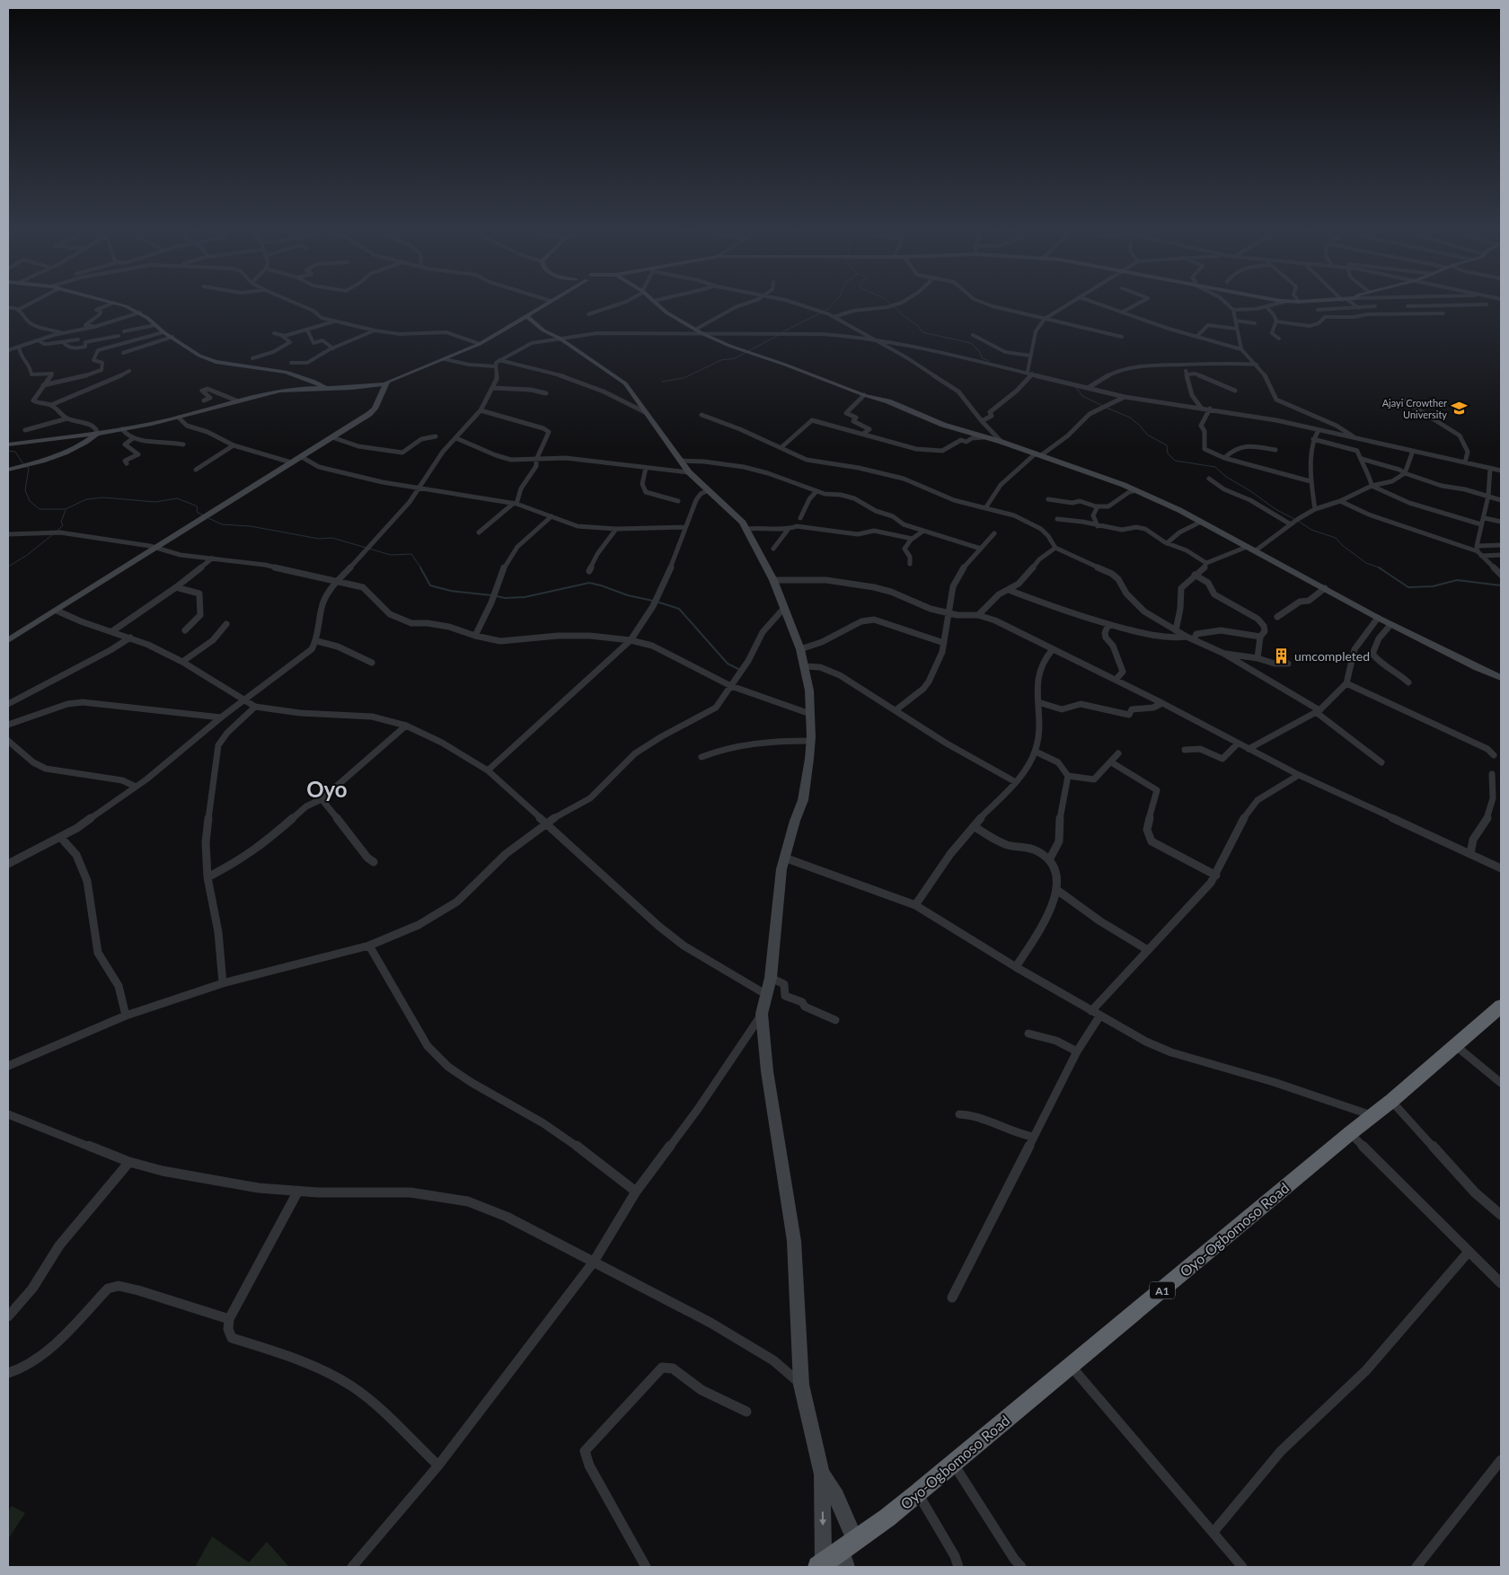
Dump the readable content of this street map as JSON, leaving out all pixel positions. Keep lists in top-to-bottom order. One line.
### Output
{"streets":{"highway":["Oyo-Ogbomoso Road","A1"]},"districts":["Oyo"],"places":{"school or university":["Ajayi Crowther University"],"building":["umcompleted"]}}
